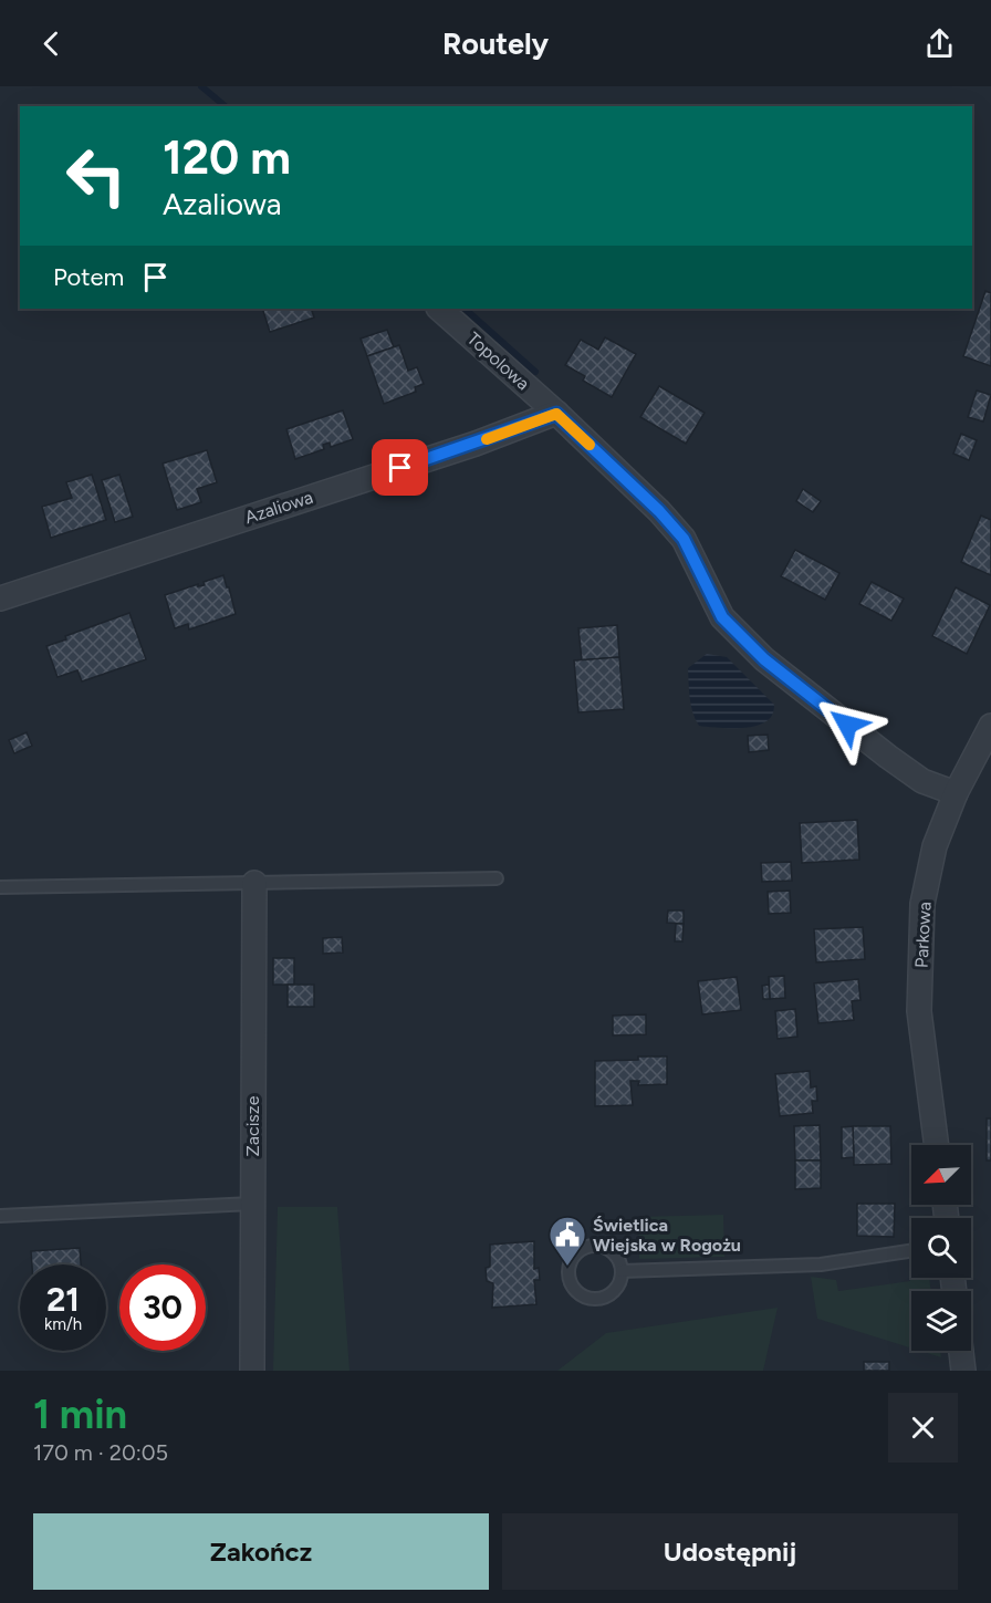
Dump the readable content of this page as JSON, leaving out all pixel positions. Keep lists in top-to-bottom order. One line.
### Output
{"streets":{"street":["Topolowa","Azaliowa","Parkowa","Zacisze"]},"crossings":[["Topolowa","Azaliowa"],["Topolowa","Parkowa"]],"places":{"public building":["Świetlica Wiejska w Rogożu"]},"north":"bottom left","page":{"header":"Routely","turn":["120 m","Azaliowa"],"then":"Potem","speed":"21 km/h","limit":"30","heading":["1 min","170 m · 20:05"],"buttons":["Zakończ","Udostępnij"]}}
